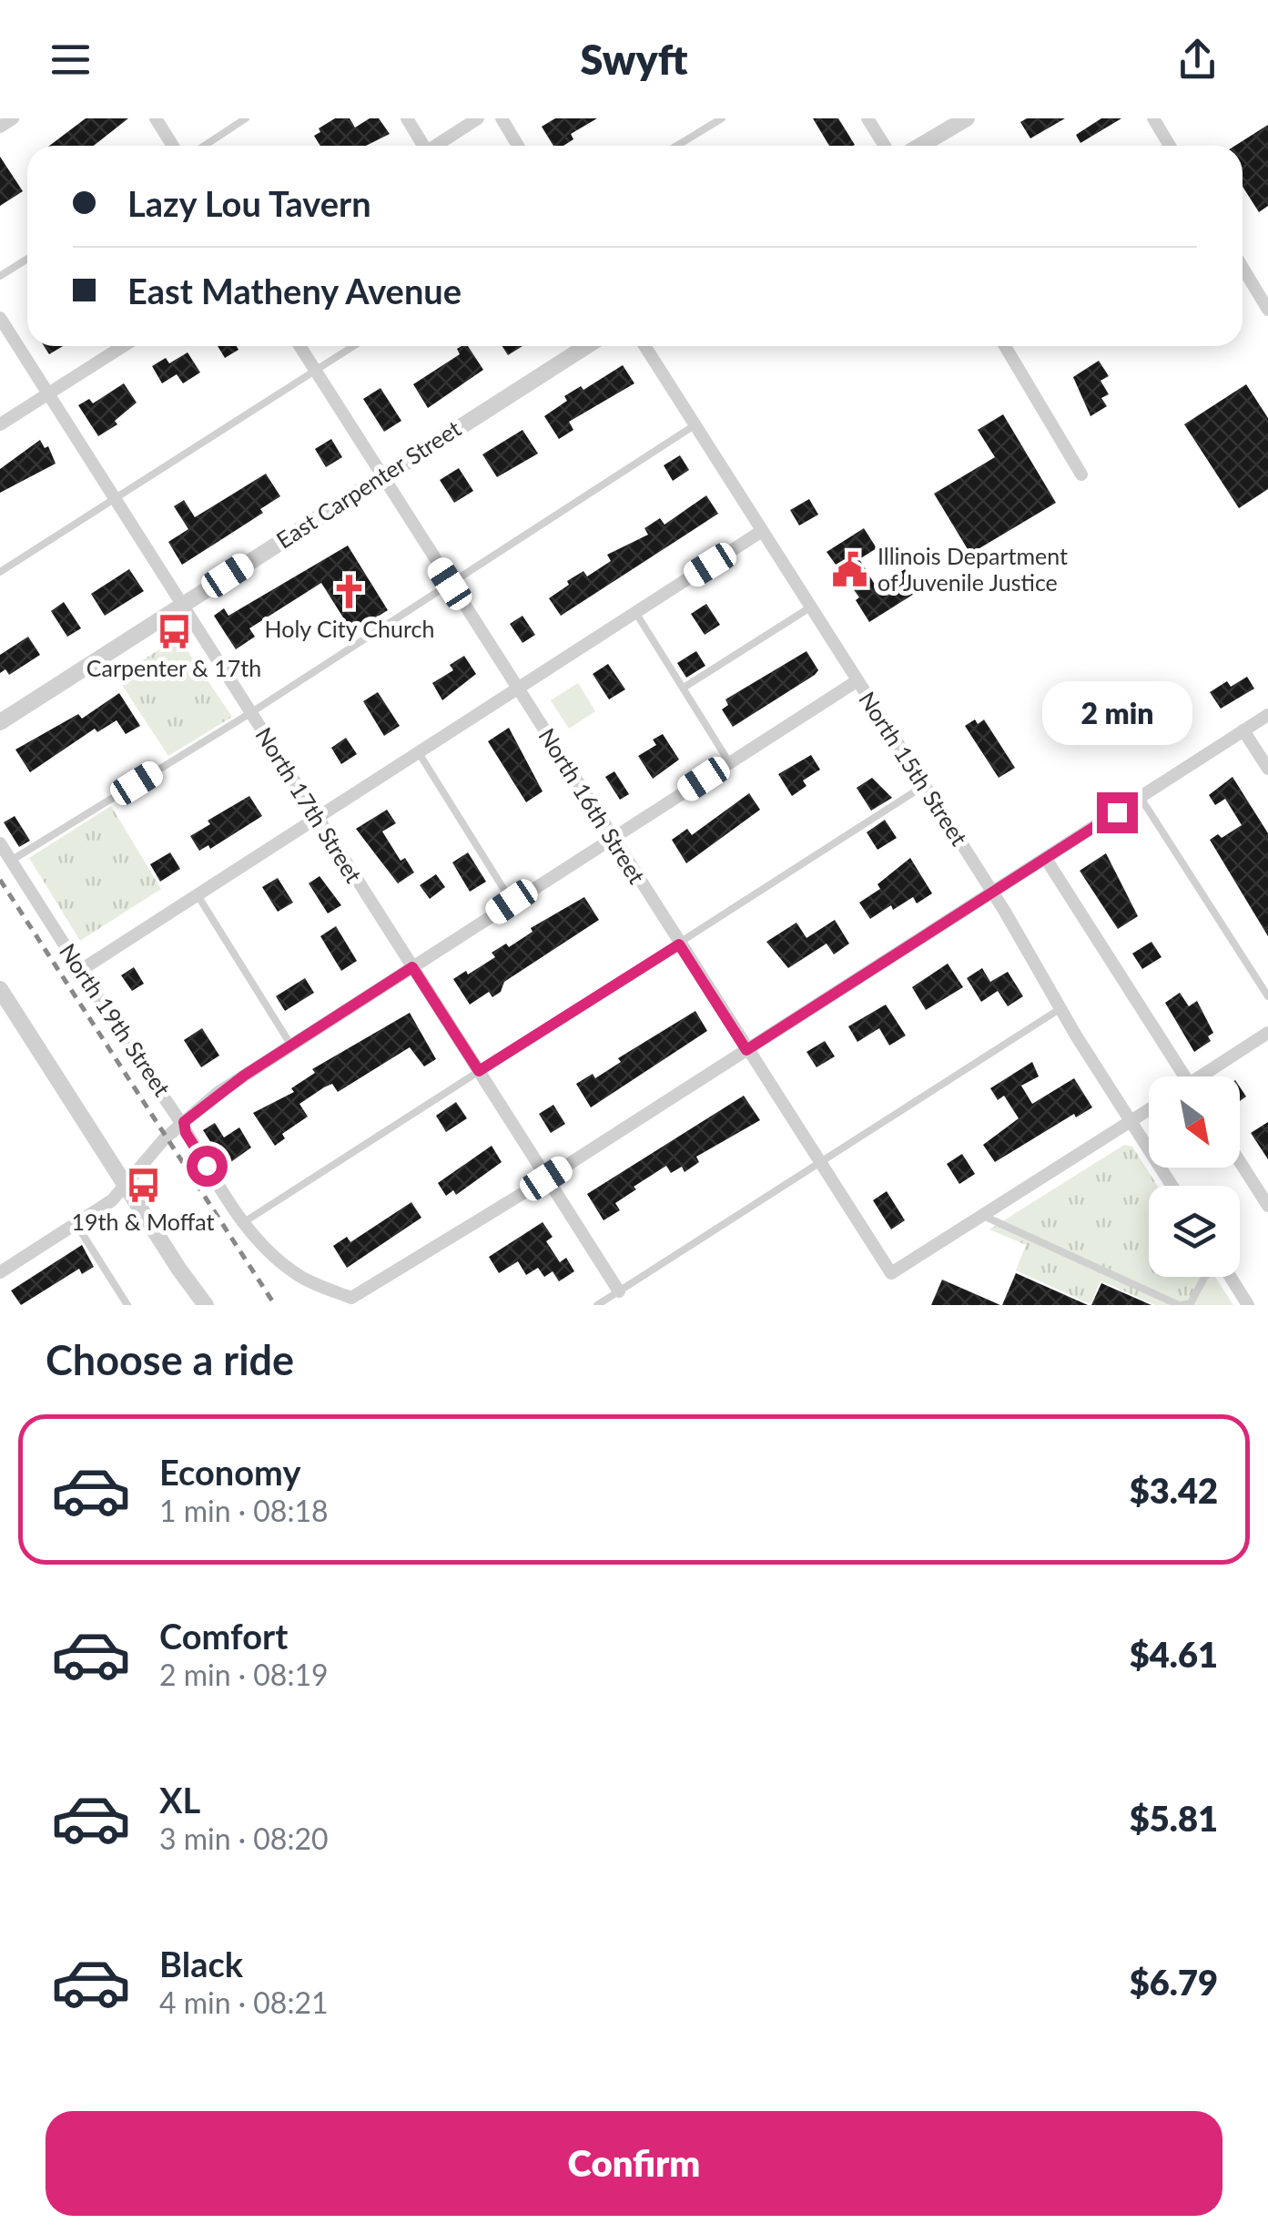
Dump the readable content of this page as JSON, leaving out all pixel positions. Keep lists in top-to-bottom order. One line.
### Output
{"streets":{"street":["East Carpenter Street","North 15th Street","North 17th Street","North 16th Street","North 19th Street"]},"crossings":[["East Carpenter Street","North 17th Street"],["East Carpenter Street","North 16th Street"]],"places":{"public building":["Illinois Department of Juvenile Justice"],"church":["Holy City Church"],"bus stop":["Carpenter & 17th","19th & Moffat"]},"north":"bottom right","page":{"header":"Swyft","banner":["Lazy Lou Tavern","East Matheny Avenue"],"bubble":"2 min","heading":"Choose a ride","list":[{"name":"Economy","note":"1 min · 08:18","value":"$3.42"},{"name":"Comfort","note":"2 min · 08:19","value":"$4.61"},{"name":"XL","note":"3 min · 08:20","value":"$5.81"},{"name":"Black","note":"4 min · 08:21","value":"$6.79"}],"buttons":"Confirm"}}
